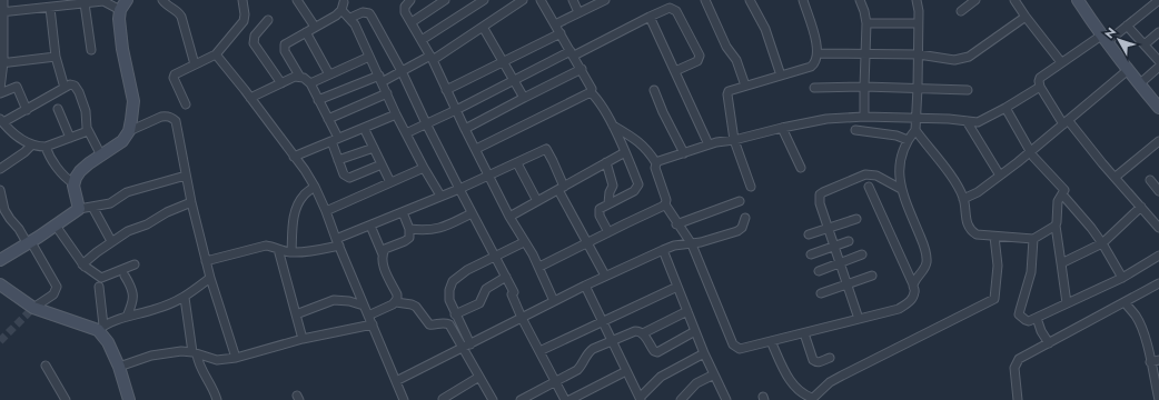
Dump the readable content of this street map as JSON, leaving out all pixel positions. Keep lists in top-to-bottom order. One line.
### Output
{"north":"top left"}
